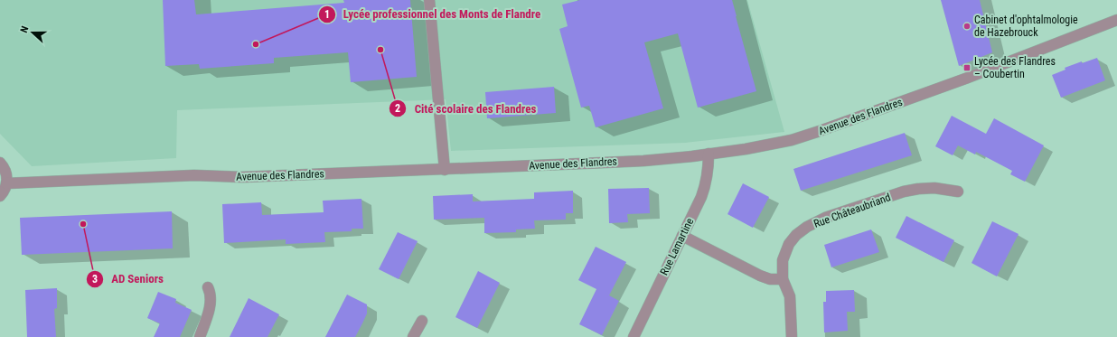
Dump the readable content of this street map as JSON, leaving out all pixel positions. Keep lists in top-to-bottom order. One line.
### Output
{"streets":{"street":["Avenue des Flandres","Rue Châteaubriand","Rue Lamartine"]},"crossings":[["Avenue des Flandres","Rue Lamartine"]],"places":{"other":["Cabinet d'ophtalmologie de Hazebrouck","Lycée professionnel des Monts de Flandre","Cité scolaire des Flandres","AD Seniors"],"transit":["Lycée des Flandres – Coubertin"]},"north":"left"}
